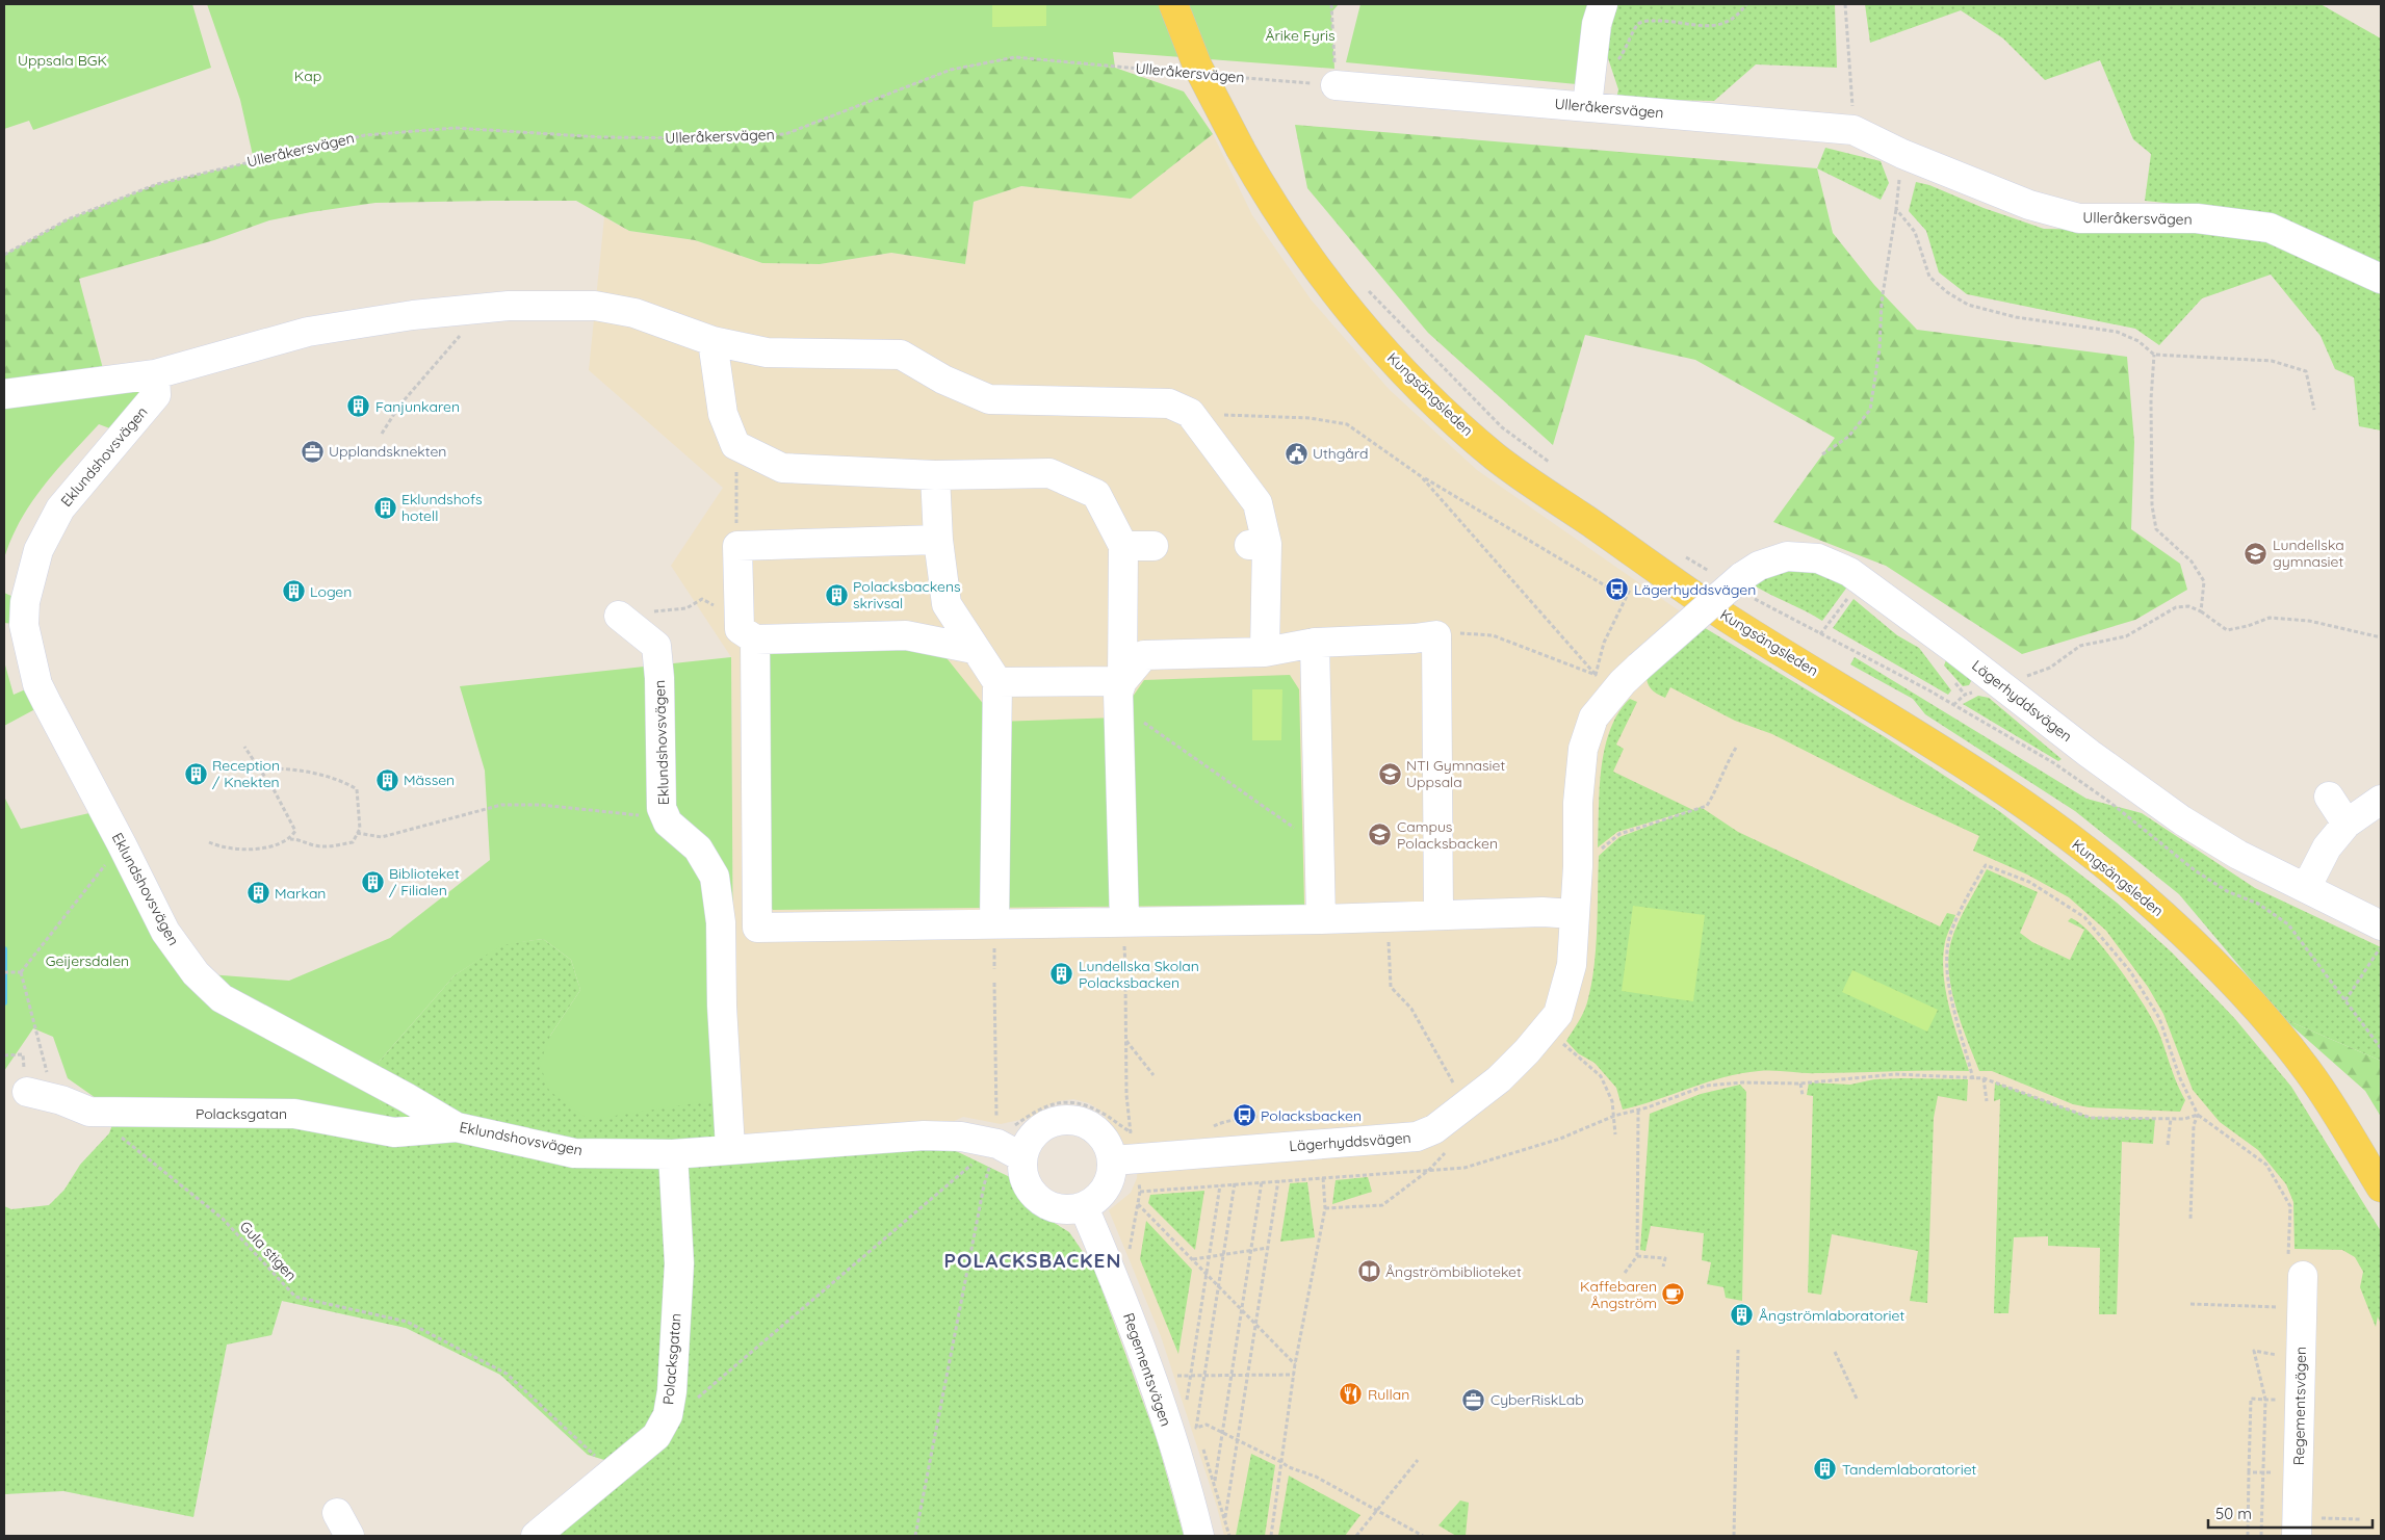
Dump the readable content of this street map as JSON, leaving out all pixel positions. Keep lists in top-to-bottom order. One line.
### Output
{"streets":{"main road":["Kungsängsleden"],"street":["Ulleråkersvägen","Eklundshovsvägen","Lägerhyddsvägen","Polacksgatan","Regementsvägen"],"path":["Gula stigen"]},"crossings":[["Eklundshovsvägen","Lägerhyddsvägen"],["Eklundshovsvägen","Polacksgatan"],["Eklundshovsvägen","Regementsvägen"],["Lägerhyddsvägen","Regementsvägen"],["Polacksgatan","Gula stigen"]],"districts":["POLACKSBACKEN"],"parks":["Årike Fyris","Uppsala BGK","Kap","Geijersdalen"],"places":{"building":["Fanjunkaren","Eklundshofs hotell","Logen","Polacksbackens skrivsal","Reception / Knekten","Mässen","Biblioteket / Filialen","Markan","Lundellska Skolan Polacksbacken","Ångströmlaboratoriet","Tandemlaboratoriet"],"office":["Upplandsknekten","CyberRiskLab"],"public building":["Uthgård"],"school or university":["Lundellska gymnasiet","NTI Gymnasiet Uppsala","Campus Polacksbacken"],"bus stop":["Lägerhyddsvägen","Polacksbacken"],"library":["Ångströmbiblioteket"],"cafe":["Kaffebaren Ångström"],"restaurant":["Rullan"]},"scale_bar":"50 m"}
